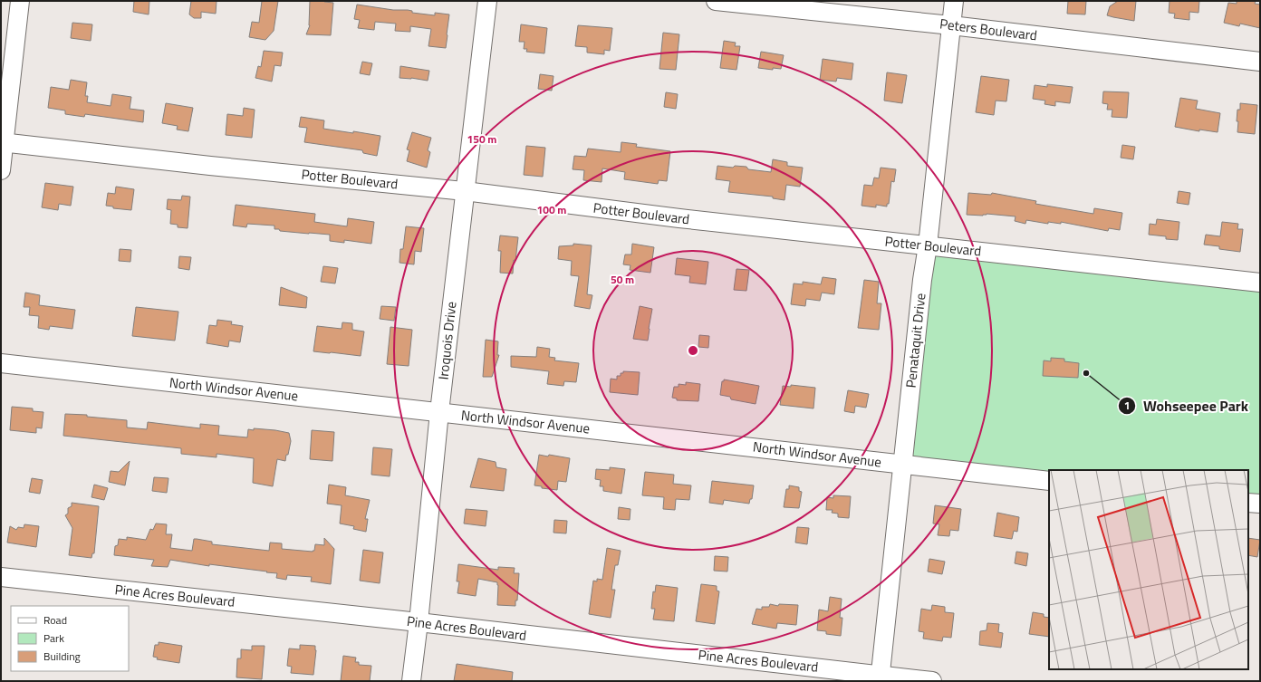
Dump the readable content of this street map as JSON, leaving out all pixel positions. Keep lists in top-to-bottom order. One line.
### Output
{"streets":{"street":["Peters Boulevard","Potter Boulevard","Iroquois Drive","Penataquit Drive","North Windsor Avenue","Pine Acres Boulevard"]},"crossings":[["Peters Boulevard","Penataquit Drive"],["Potter Boulevard","Iroquois Drive"],["Potter Boulevard","Penataquit Drive"],["Iroquois Drive","North Windsor Avenue"],["Iroquois Drive","Pine Acres Boulevard"],["Penataquit Drive","North Windsor Avenue"],["Penataquit Drive","Pine Acres Boulevard"]],"places":["Wohseepee Park"],"legend":["Road","Park","Building"],"rings":["150 m","100 m","50 m"]}
